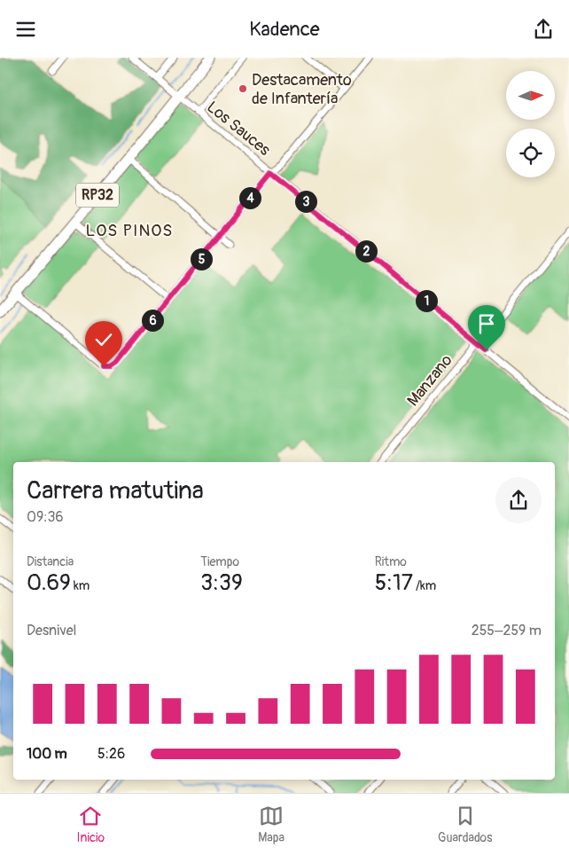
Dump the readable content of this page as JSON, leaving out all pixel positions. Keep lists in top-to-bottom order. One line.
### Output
{"streets":{"main road":["RP32"],"street":["Los Sauces","Manzano"]},"crossings":[["Los Sauces","RP32"],["Los Sauces","Manzano"]],"districts":["LOS PINOS"],"places":["Destacamento de Infantería"],"north":"right","page":{"header":"Kadence","pins":["4","3","2","5","1","6"],"heading":["Carrera matutina","09:36"],"stats":[["Distancia","0.69 km"],["Tiempo","3:39"],["Ritmo","5:17 /km"]],"chart":["Desnivel","255–259 m"],"list":[{"name":"100 m","note":"5:26"}],"tabs":["Inicio","Mapa","Guardados"]}}
